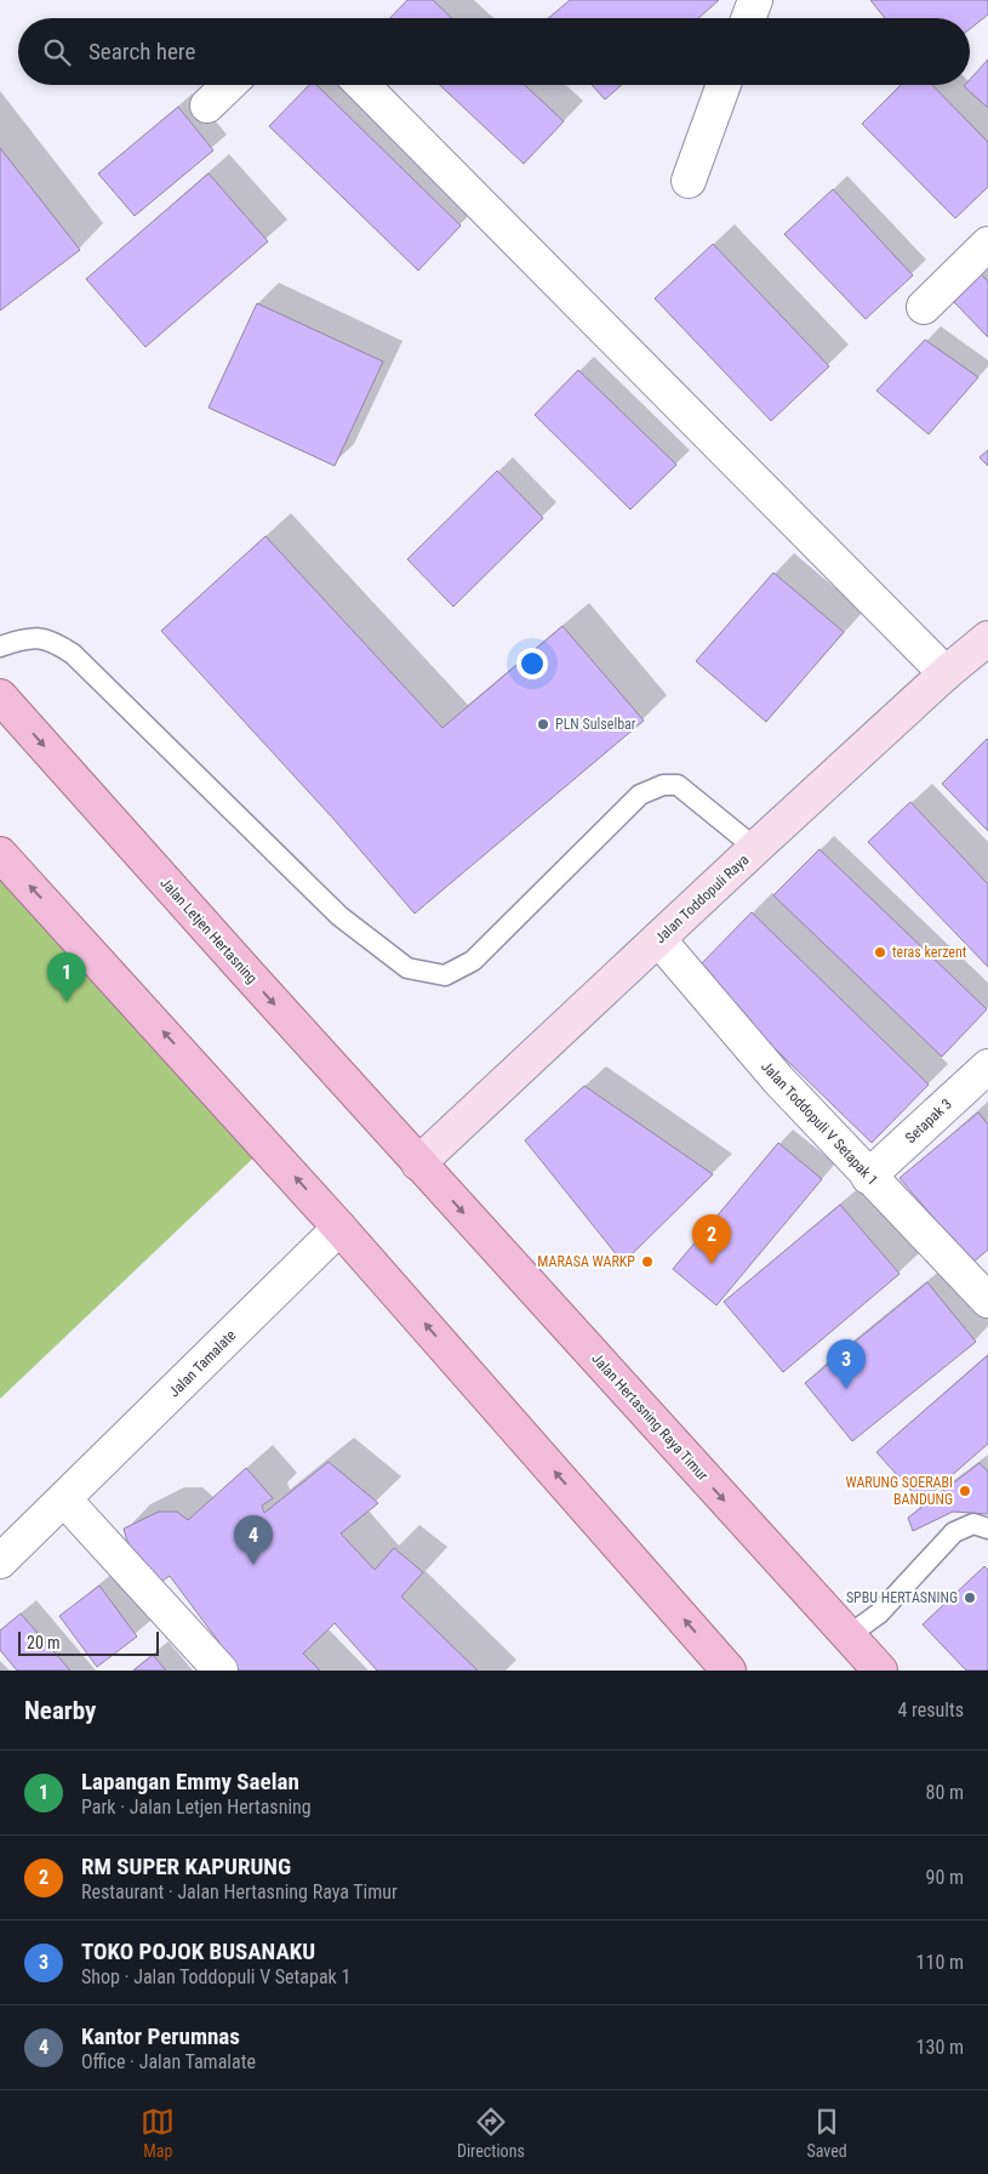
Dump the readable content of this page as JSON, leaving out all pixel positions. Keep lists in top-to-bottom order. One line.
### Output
{"streets":{"main road":["Jalan Toddopuli Raya","Jalan Letjen Hertasning","Jalan Hertasning Raya Timur"],"street":["Setapak 3","Jalan Toddopuli V Setapak 1","Jalan Tamalate"]},"crossings":[["Jalan Toddopuli Raya","Jalan Letjen Hertasning"],["Jalan Toddopuli Raya","Jalan Toddopuli V Setapak 1"],["Jalan Toddopuli Raya","Jalan Hertasning Raya Timur"],["Jalan Letjen Hertasning","Jalan Hertasning Raya Timur"],["Setapak 3","Jalan Toddopuli V Setapak 1"]],"places":["PLN Sulselbar","teras kerzent","MARASA WARKP","WARUNG SOERABI BANDUNG","SPBU HERTASNING"],"scale_bar":"20 m","page":{"search":"Search here","pins":["1","2","3","4"],"scale":"20 m","heading":["Nearby","4 results"],"list":[{"mark":"1","name":"Lapangan Emmy Saelan","note":"Park · Jalan Letjen Hertasning","value":"80 m"},{"mark":"2","name":"RM SUPER KAPURUNG","note":"Restaurant · Jalan Hertasning Raya Timur","value":"90 m"},{"mark":"3","name":"TOKO POJOK BUSANAKU","note":"Shop · Jalan Toddopuli V Setapak 1","value":"110 m"},{"mark":"4","name":"Kantor Perumnas","note":"Office · Jalan Tamalate","value":"130 m"}],"nav":["Map","Directions","Saved"]}}
